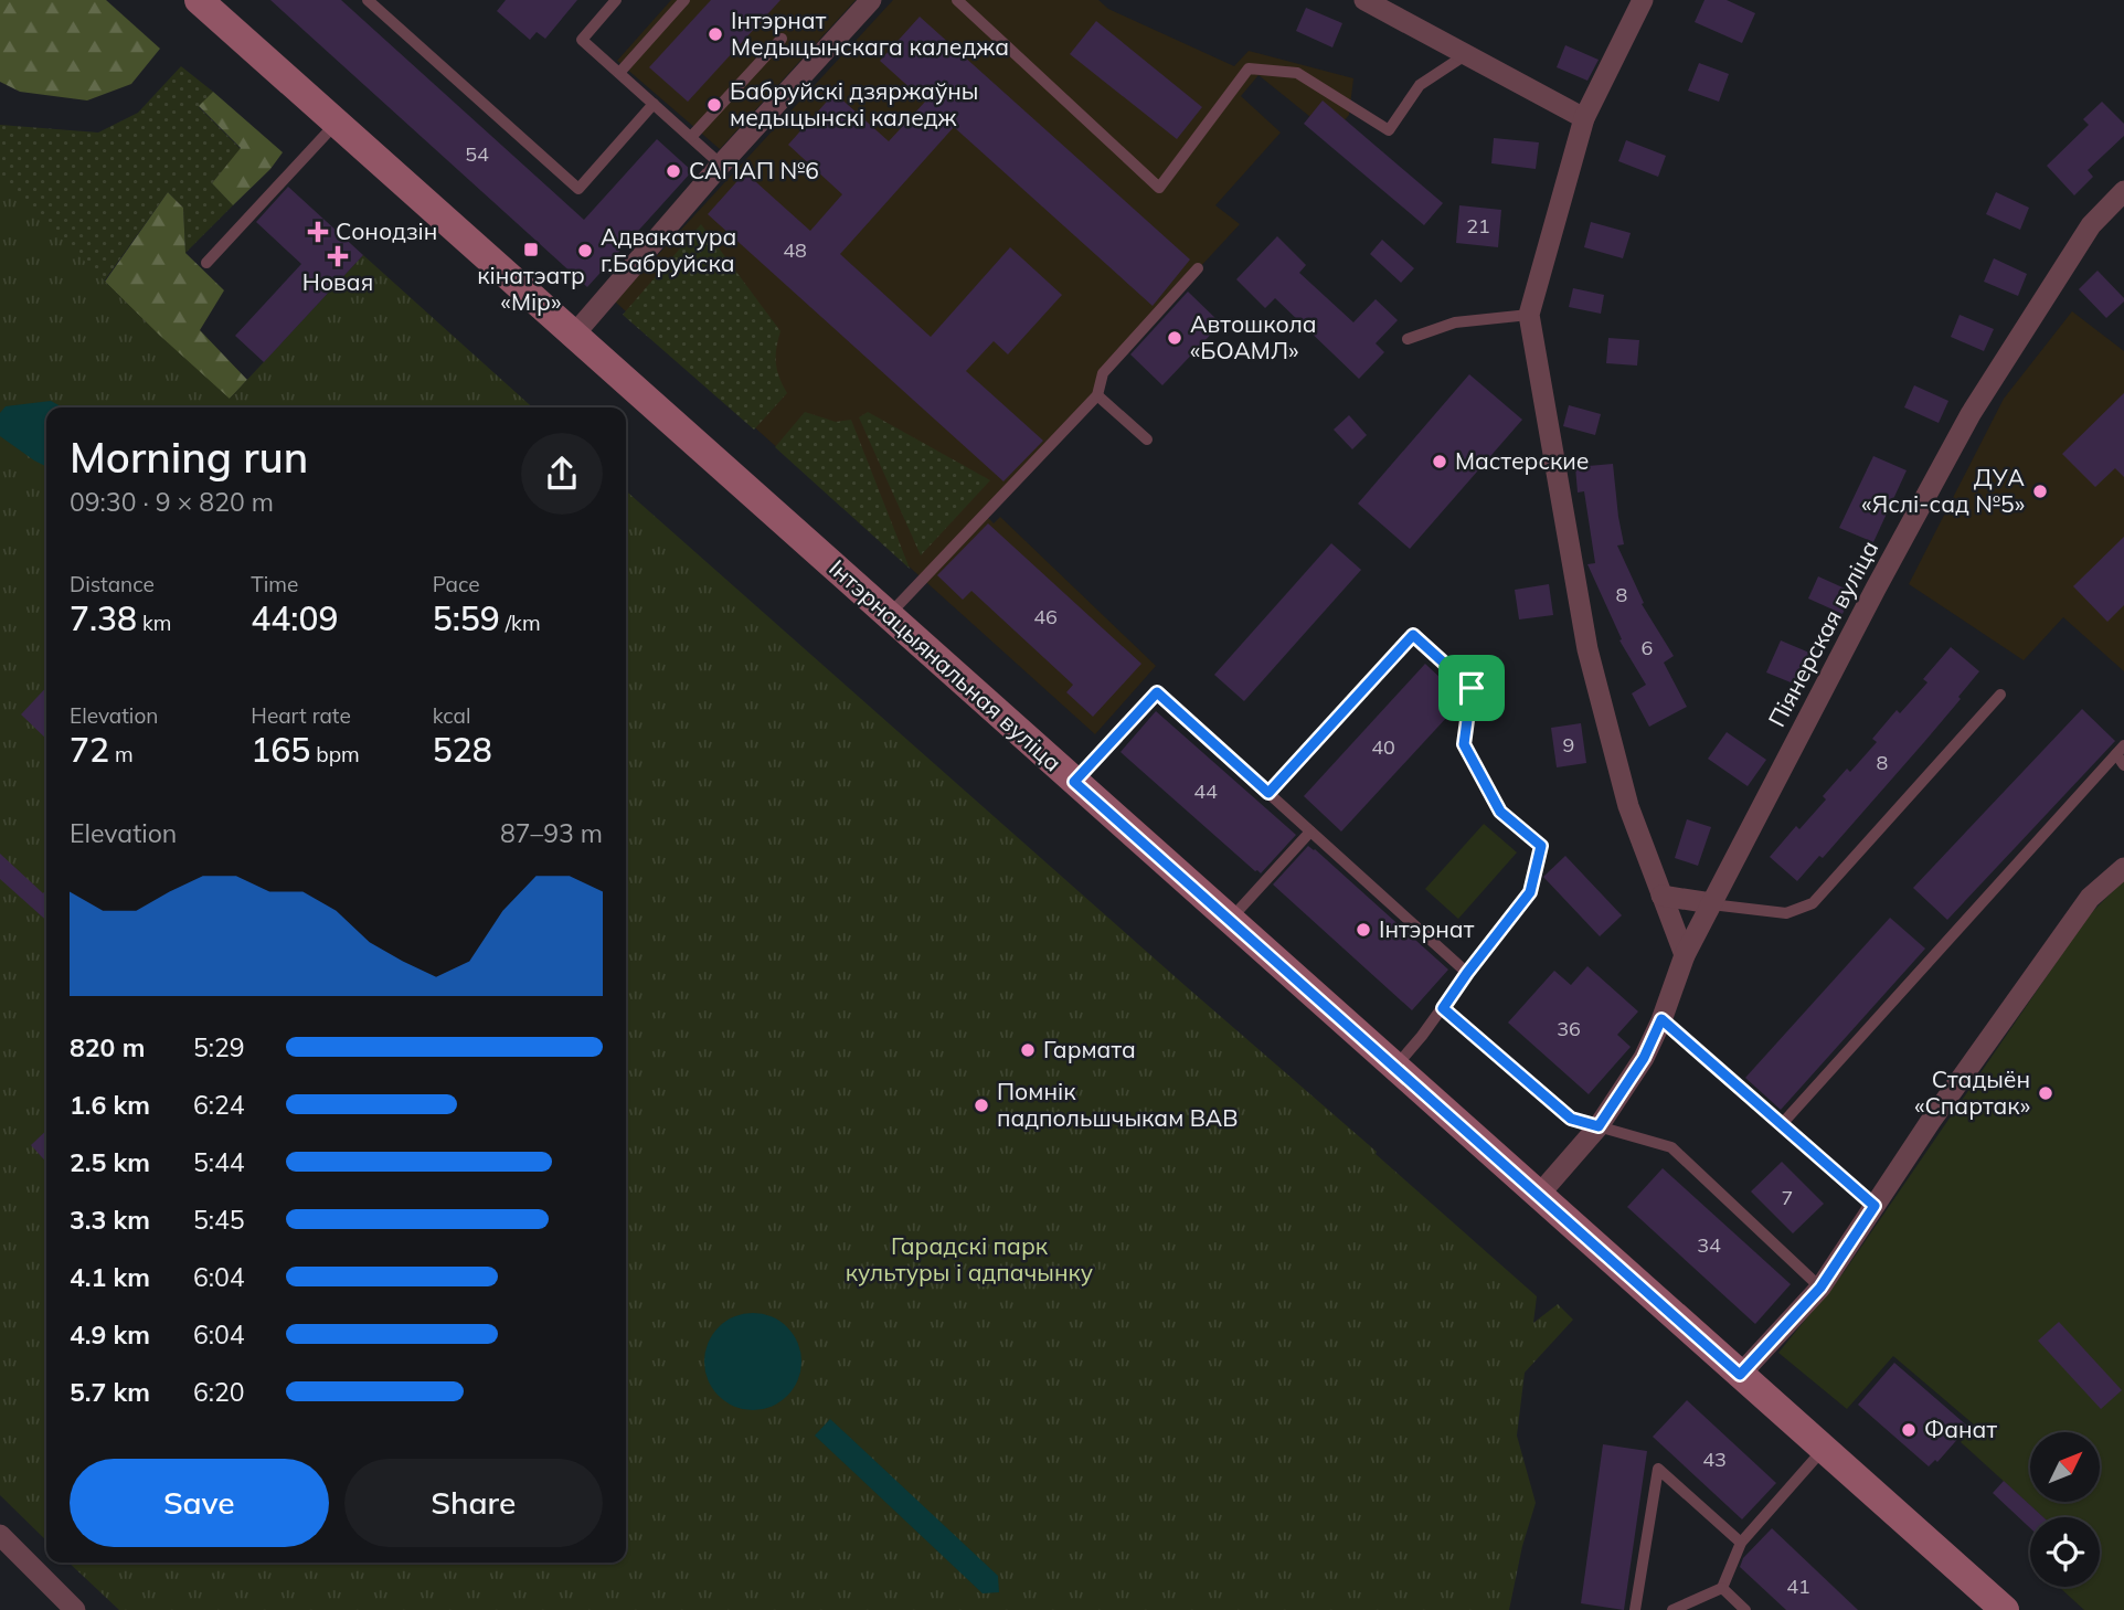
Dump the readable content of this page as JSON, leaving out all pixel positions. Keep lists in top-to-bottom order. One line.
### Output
{"streets":{"main road":["Інтэрнацыянальная вуліца"],"street":["Піянерская вуліца"]},"crossings":[["Піянерская вуліца","Інтэрнацыянальная вуліца"]],"parks":["Гарадскі парк культуры і адпачынку"],"places":{"other":["Інтэрнат Медыцынскага каледжа","Бабруйскі дзяржаўны медыцынскі каледж","САПАП №6","Адвакатура г.Бабруйска","Автошкола «БОАМЛ»","Мастерские","ДУА «Яслі-сад №5»","Інтэрнат","Гармата","Стадыён «Спартак»","Помнік падпольшчыкам ВАВ","Фанат"],"health":["Сонодзін","Новая"],"transit":["кінатэатр «Мір»"]},"house_numbers":["54","21","48","8","46","6","9","40","8","44","36","7","34","43","41"],"north":"top right","page":{"heading":["Morning run","09:30 · 9 × 820 m"],"stats":[["Distance","7.38 km"],["Time","44:09"],["Pace","5:59 /km"],["Elevation","72 m"],["Heart rate","165 bpm"],["kcal","528"]],"chart":["Elevation","87–93 m"],"list":[{"name":"820 m","note":"5:29"},{"name":"1.6 km","note":"6:24"},{"name":"2.5 km","note":"5:44"},{"name":"3.3 km","note":"5:45"},{"name":"4.1 km","note":"6:04"},{"name":"4.9 km","note":"6:04"},{"name":"5.7 km","note":"6:20"}],"buttons":["Save","Share"]}}
